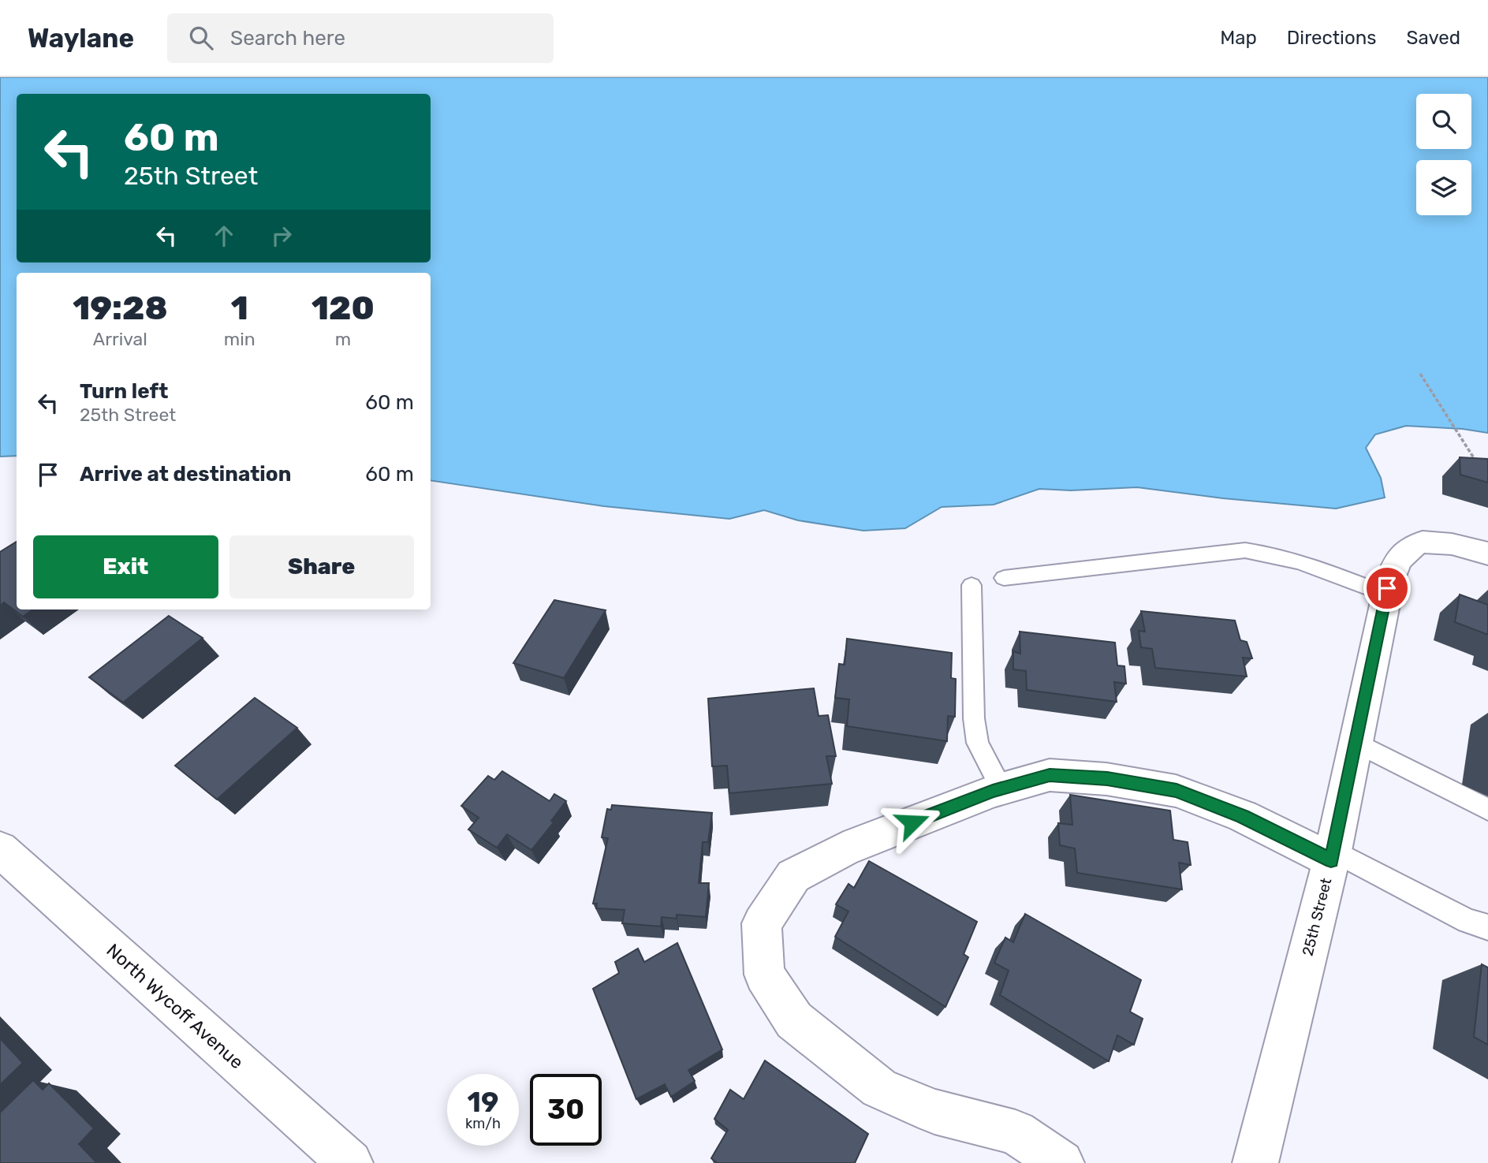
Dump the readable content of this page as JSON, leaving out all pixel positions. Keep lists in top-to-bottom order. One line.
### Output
{"streets":{"street":["25th Street","North Wycoff Avenue"]},"page":{"header":"Waylane","search":"Search here","nav":["Map","Directions","Saved"],"turn":["60 m","25th Street"],"eta":["19:28","Arrival","1","min","120","m"],"list":[{"name":"Turn left","note":"25th Street","value":"60 m"},{"name":"Arrive at destination","value":"60 m"}],"buttons":["Exit","Share"],"speed":"19 km/h","limit":"30"}}
